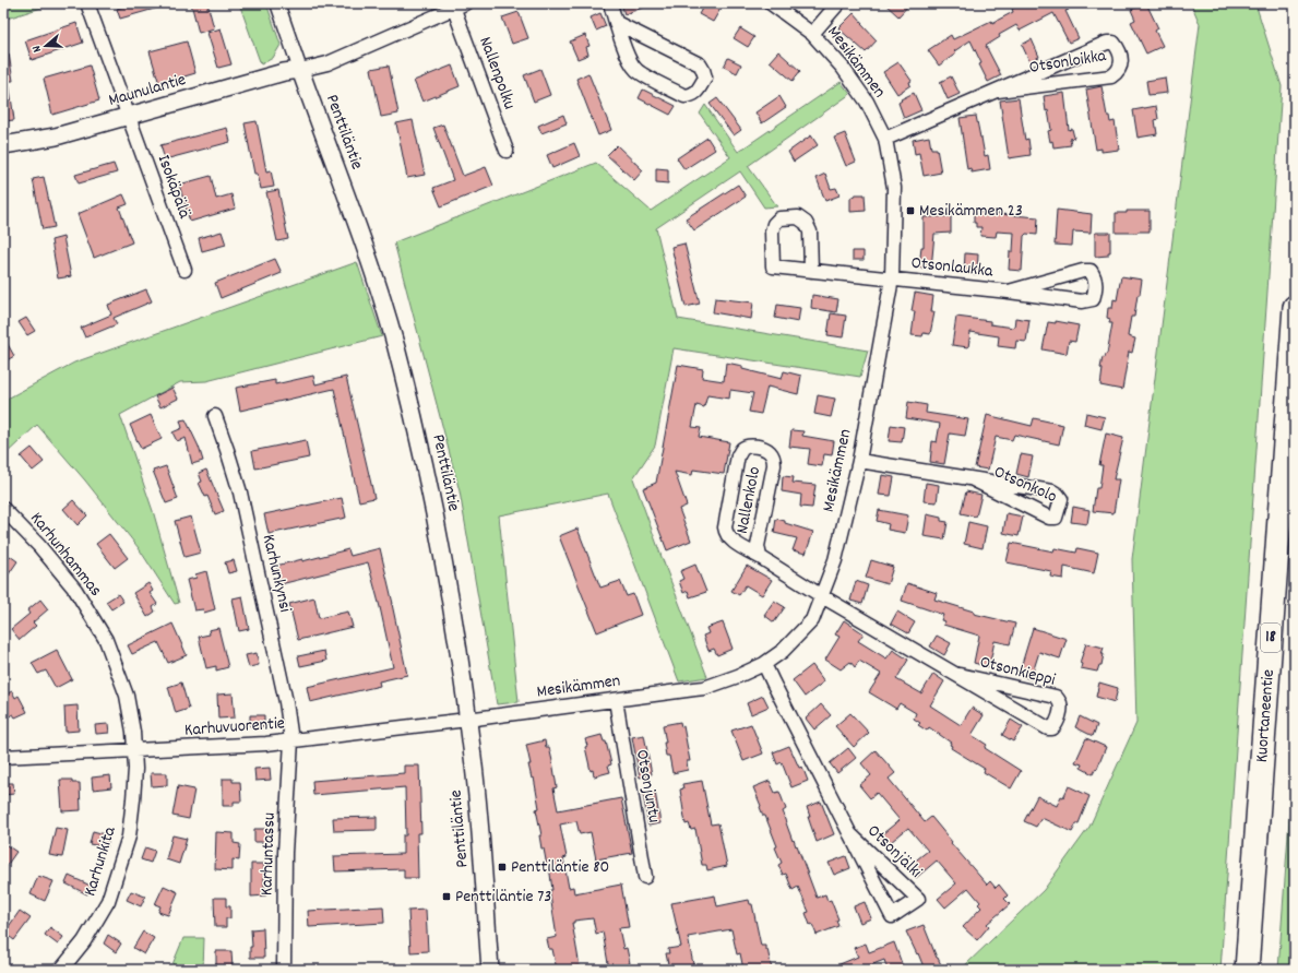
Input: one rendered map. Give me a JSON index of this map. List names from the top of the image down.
{
  "streets": {
    "highway": ["18", "Kuortaneentie"],
    "street": [
      "Mesikämmen",
      "Otsonloikka",
      "Nallenpolku",
      "Maunulantie",
      "Penttiläntie",
      "Isokäpälä",
      "Otsonlaukka",
      "Otsonkolo",
      "Nallenkolo",
      "Karhunhammas",
      "Karhunkynsi",
      "Otsonkieppi",
      "Karhuvuorentie",
      "Otsonjuntu",
      "Otsonjälki",
      "Karhuntassu",
      "Karhunkita"
    ]
  },
  "crossings": [
    ["Mesikämmen", "Otsonloikka"],
    ["Mesikämmen", "Penttiläntie"],
    ["Mesikämmen", "Otsonlaukka"],
    ["Mesikämmen", "Otsonkolo"],
    ["Mesikämmen", "Nallenkolo"],
    ["Mesikämmen", "Otsonkieppi"],
    ["Mesikämmen", "Karhuvuorentie"],
    ["Mesikämmen", "Otsonjuntu"],
    ["Mesikämmen", "Otsonjälki"],
    ["Maunulantie", "Penttiläntie"],
    ["Maunulantie", "Isokäpälä"],
    ["Penttiläntie", "Karhuvuorentie"],
    ["Nallenkolo", "Otsonkieppi"],
    ["Karhunhammas", "Karhuvuorentie"],
    ["Karhunhammas", "Karhunkita"],
    ["Karhunkynsi", "Karhuvuorentie"],
    ["Karhunkynsi", "Karhuntassu"],
    ["Karhuvuorentie", "Karhuntassu"],
    ["Karhuvuorentie", "Karhunkita"]
  ],
  "places": {
    "transit": ["Mesikämmen 23", "Penttiläntie 80", "Penttiläntie 73"]
  },
  "north": "left"
}
